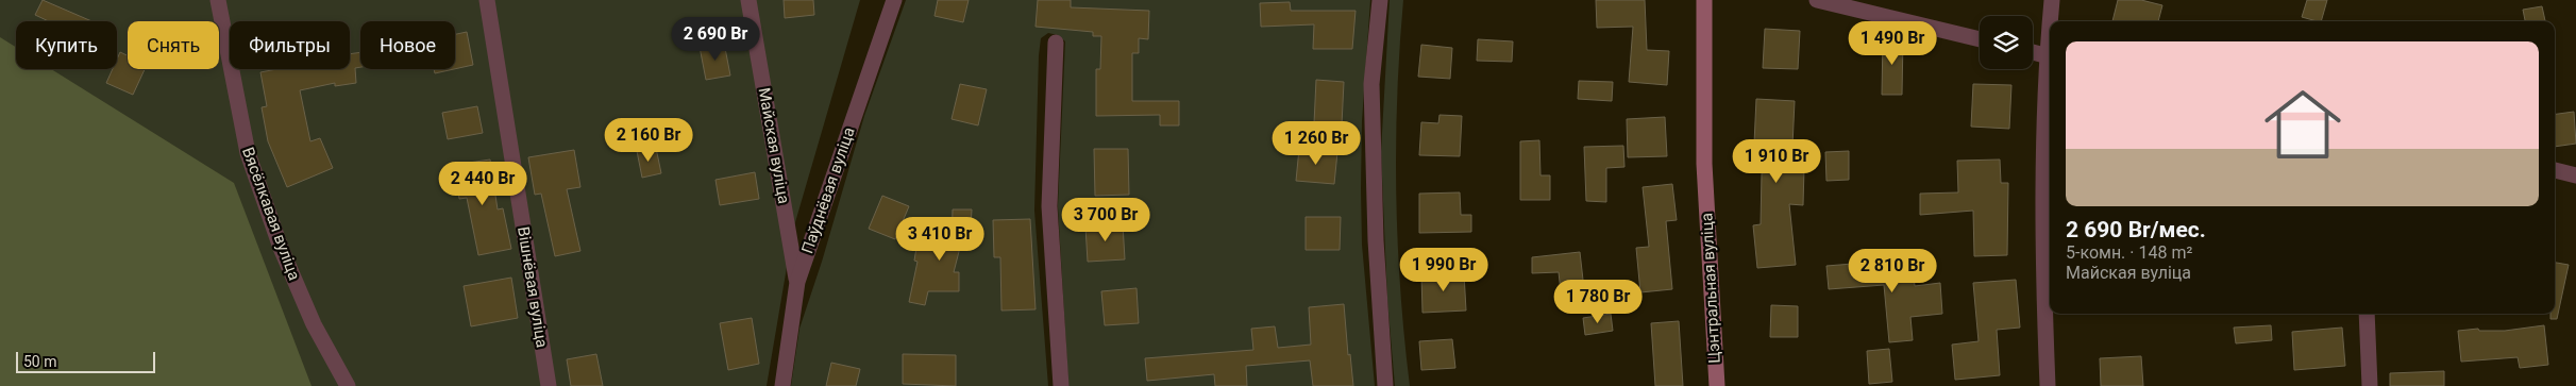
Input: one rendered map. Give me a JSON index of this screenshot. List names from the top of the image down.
{
  "streets": {
    "street": [
      "Майская вуліца",
      "Паўднёвая вуліца",
      "Вясёлкавая вуліца",
      "Вішнёвая вуліца",
      "Цэнтральная вуліца"
    ]
  },
  "crossings": [
    ["Майская вуліца", "Паўднёвая вуліца"]
  ],
  "scale_bar": "50 m",
  "page": {
    "price": [
      "2 690 Br",
      "1 490 Br",
      "2 160 Br",
      "1 260 Br",
      "1 910 Br",
      "2 440 Br",
      "3 700 Br",
      "3 410 Br",
      "1 990 Br",
      "2 810 Br",
      "1 780 Br"
    ],
    "chip": [
      "Купить",
      "Снять",
      "Фильтры",
      "Новое"
    ],
    "list": [
      {
        "name": "2 690 Br/мес.",
        "note": "5-комн. · 148 m² · Майская вуліца"
      }
    ],
    "scale": "50 m"
  }
}
